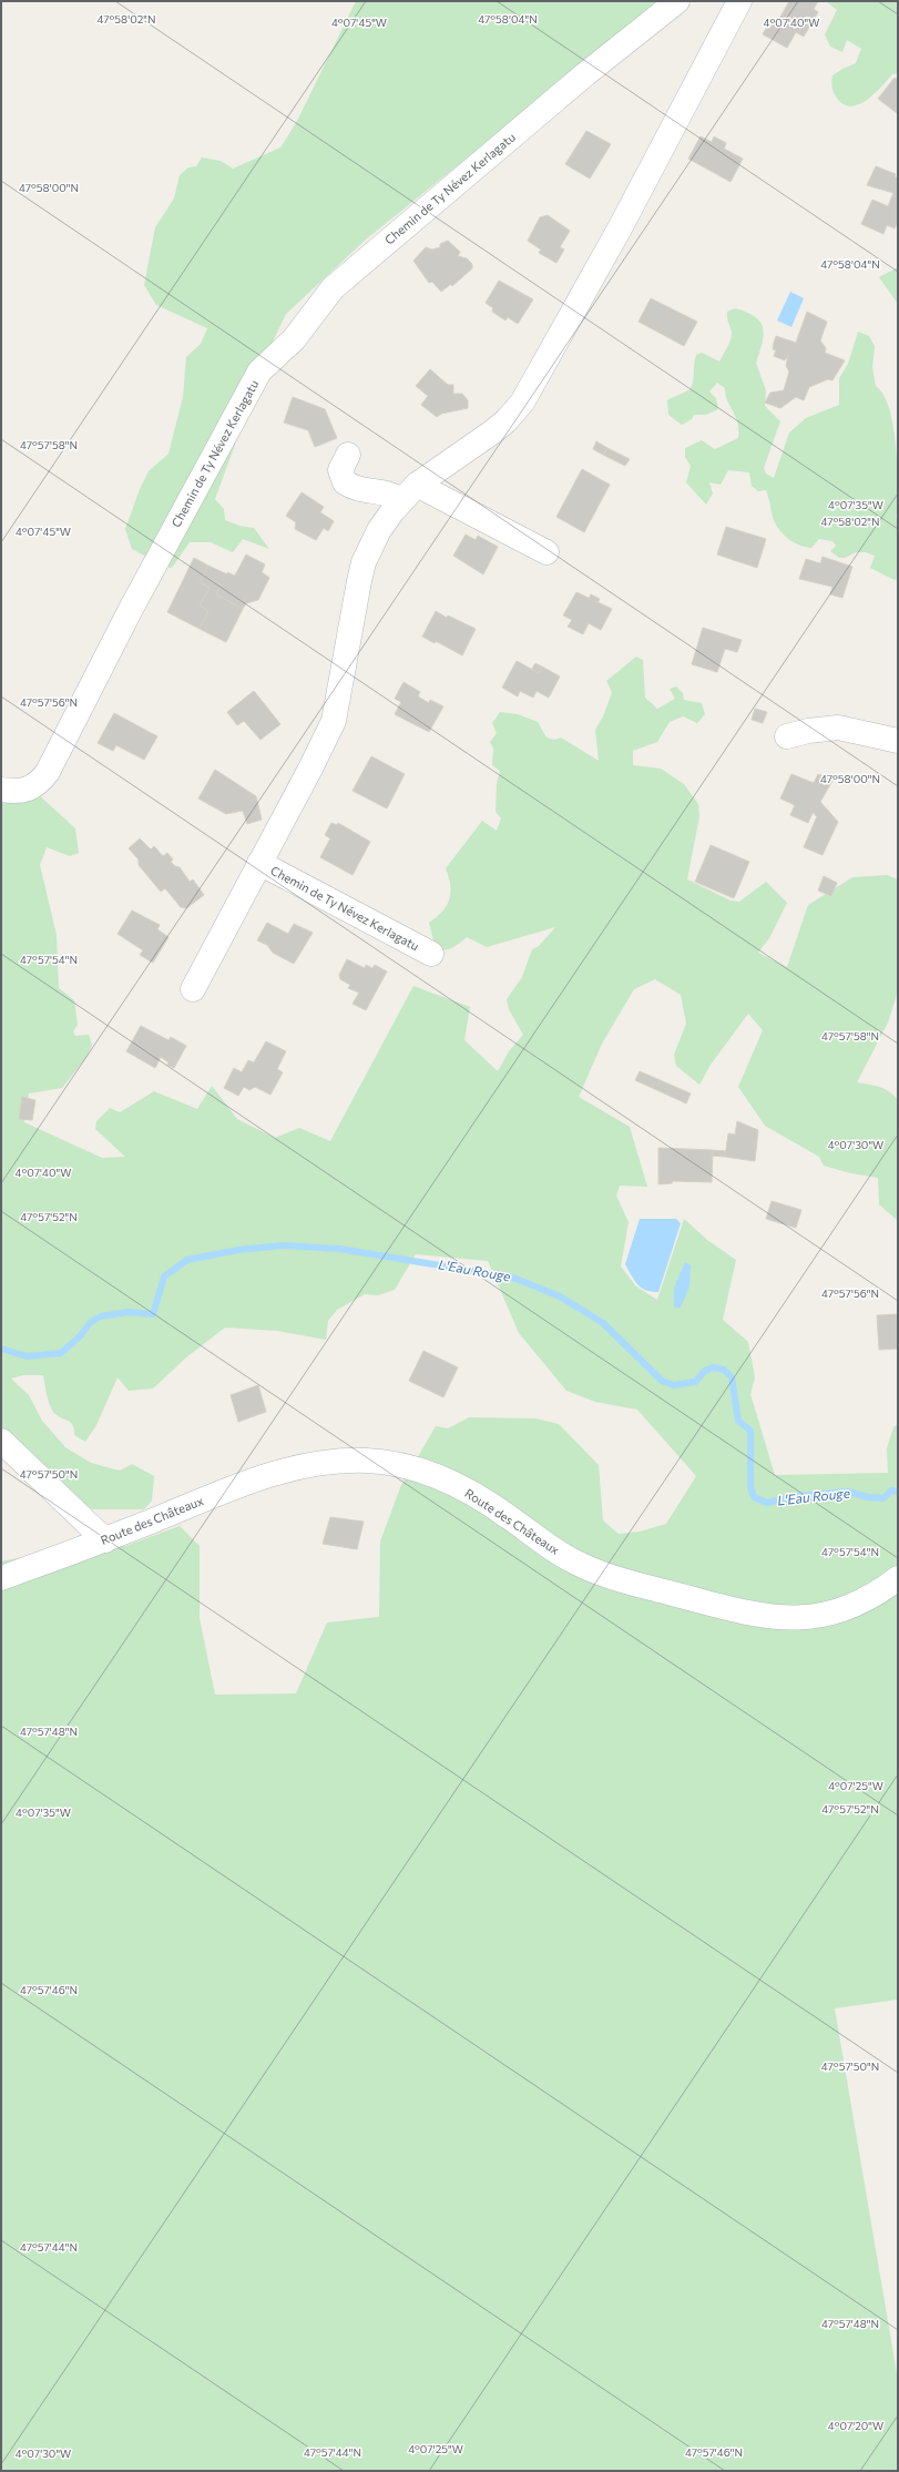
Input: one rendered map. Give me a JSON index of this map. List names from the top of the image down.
{
  "streets": {
    "street": ["Chemin de Ty Névez Kerlagatu", "Route des Châteaux"]
  },
  "water": ["L'Eau Rouge"],
  "coordinates": [
    "47°58'02\"N",
    "47°58'04\"N",
    "4°07'45\"W",
    "4°07'40\"W",
    "47°58'00\"N",
    "47°57'58\"N",
    "4°07'35\"W",
    "47°57'56\"N",
    "47°57'54\"N",
    "4°07'30\"W",
    "47°57'52\"N",
    "47°57'50\"N",
    "47°57'48\"N",
    "4°07'25\"W",
    "47°57'46\"N",
    "47°57'44\"N",
    "4°07'20\"W"
  ]
}
